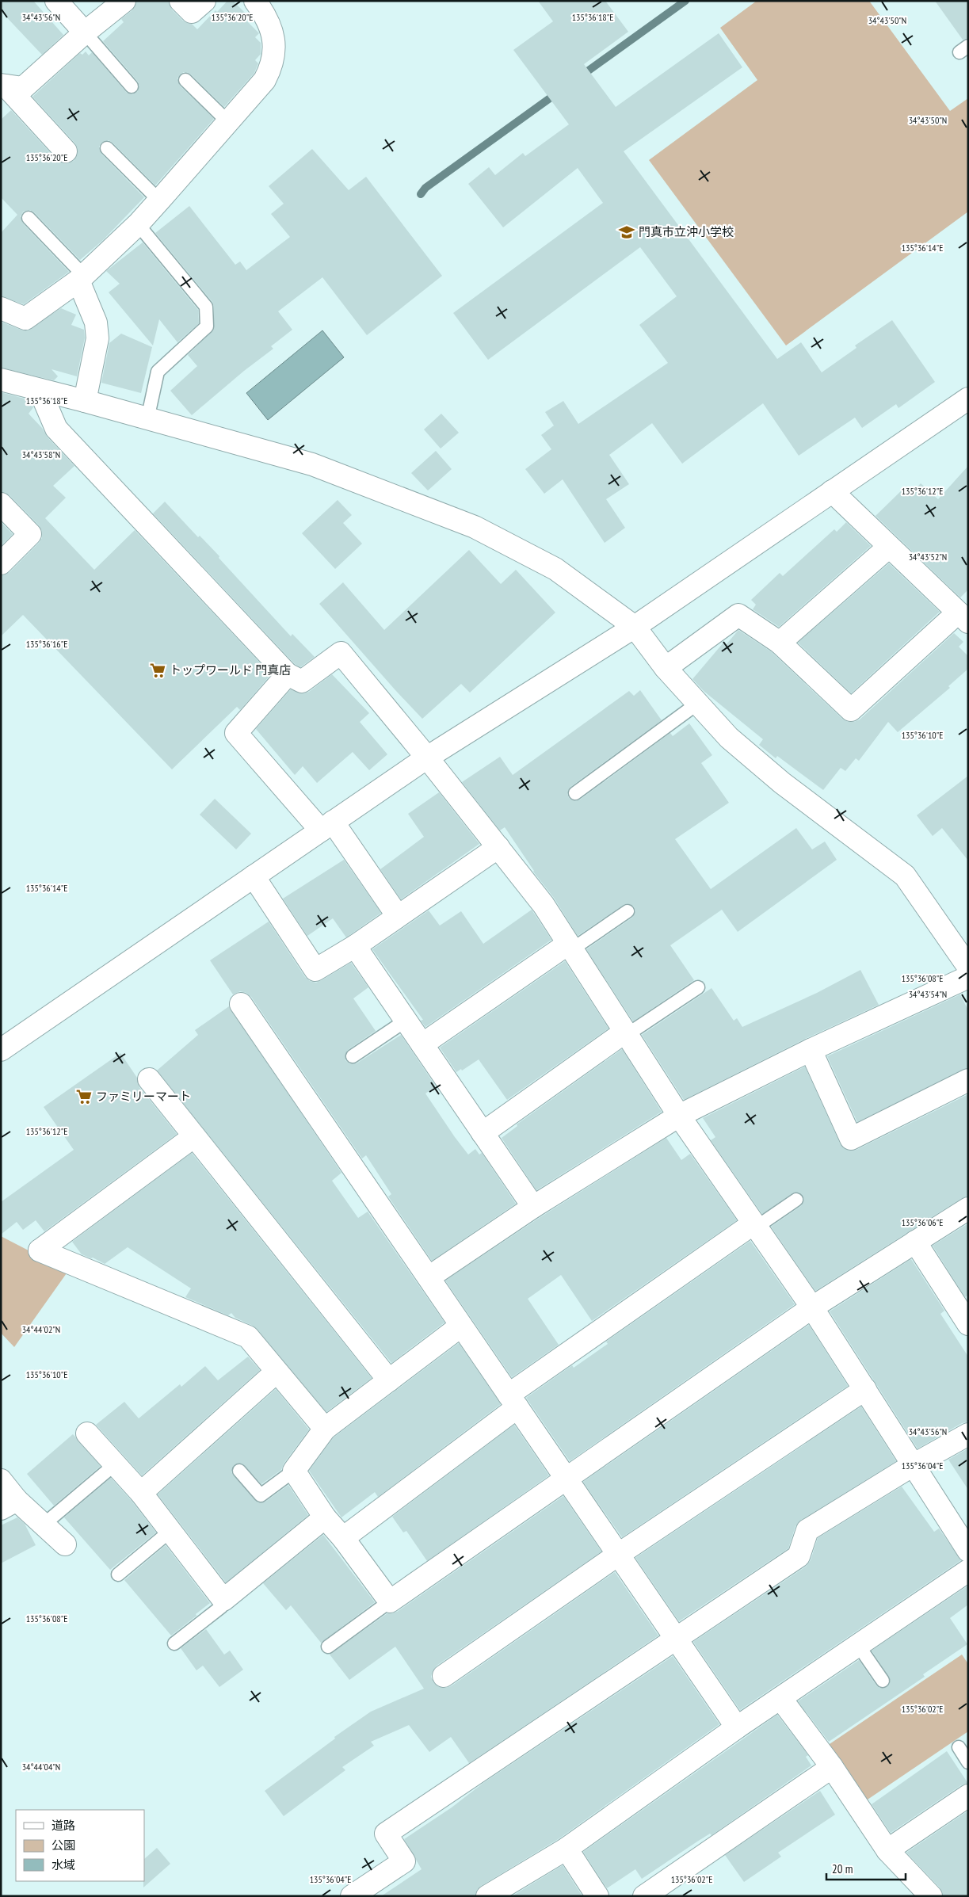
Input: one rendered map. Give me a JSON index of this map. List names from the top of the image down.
{
  "places": {
    "school or university": ["門真市立沖小学校"],
    "supermarket": ["トップワールド 門真店", "ファミリーマート"]
  },
  "legend": ["道路", "公園", "水域"],
  "scale_bar": "20 m",
  "coordinates": [
    "34°43'56\"N",
    "135°36'20\"E",
    "135°36'18\"E",
    "34°43'50\"N",
    "135°36'14\"E",
    "34°43'58\"N",
    "135°36'12\"E",
    "34°43'52\"N",
    "135°36'16\"E",
    "135°36'10\"E",
    "135°36'08\"E",
    "34°43'54\"N",
    "135°36'06\"E",
    "34°44'02\"N",
    "135°36'04\"E",
    "135°36'02\"E",
    "34°44'04\"N"
  ]
}
